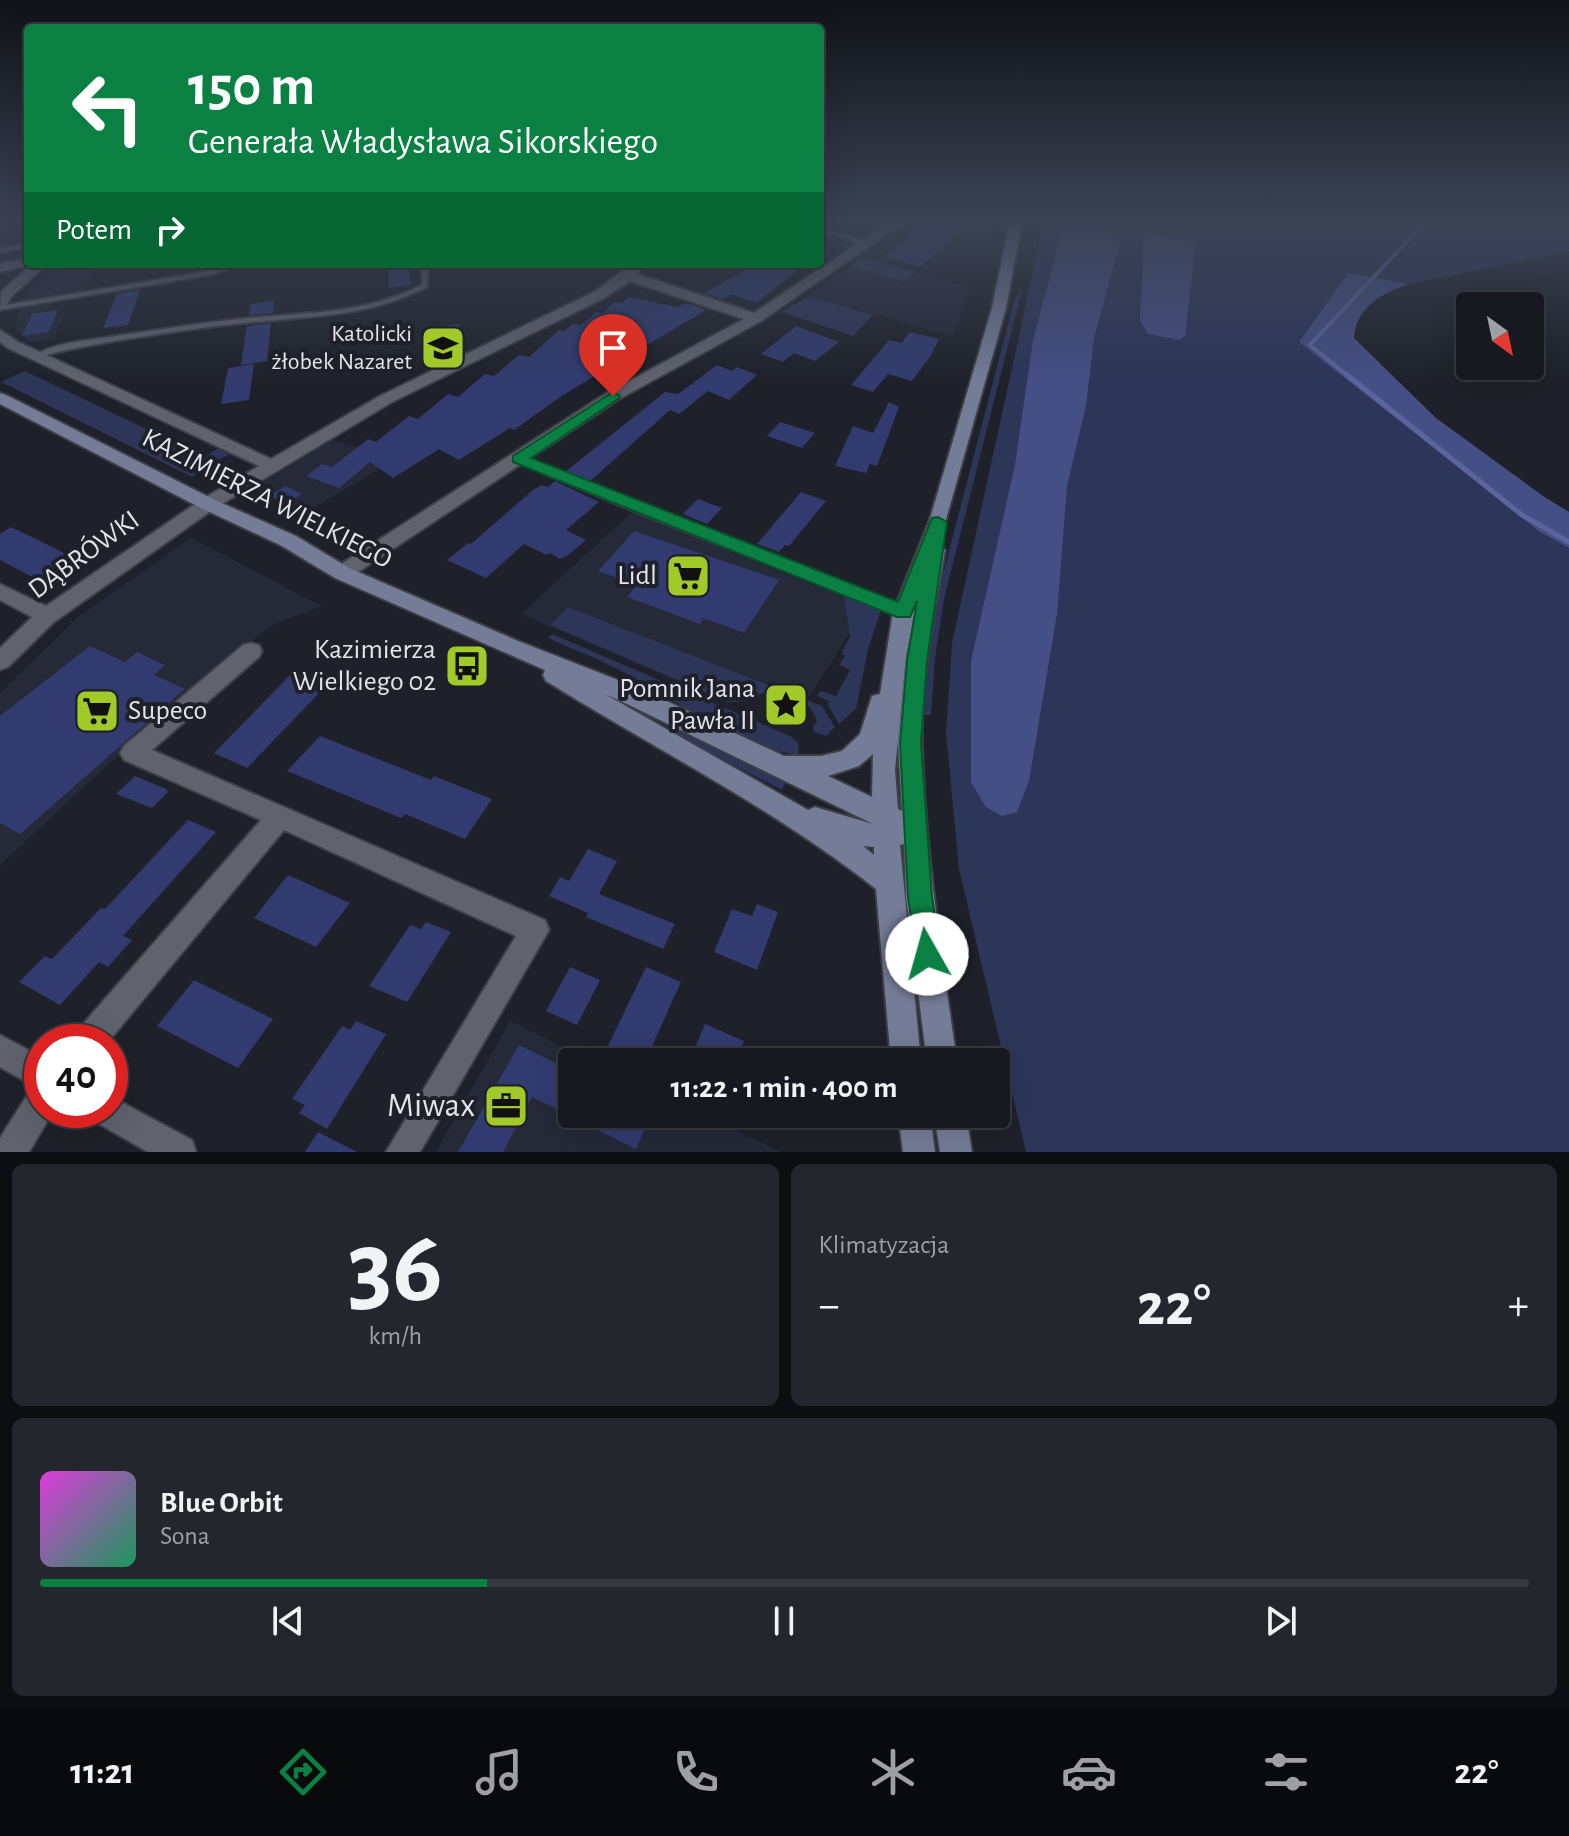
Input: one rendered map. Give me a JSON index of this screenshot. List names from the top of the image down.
{
  "streets": {
    "street": ["KAZIMIERZA WIELKIEGO", "DĄBRÓWKI"]
  },
  "crossings": [
    ["KAZIMIERZA WIELKIEGO", "DĄBRÓWKI"]
  ],
  "places": {
    "school or university": ["Katolicki żłobek Nazaret"],
    "supermarket": ["Lidl", "Supeco"],
    "bus stop": ["Kazimierza Wielkiego 02"],
    "place": ["Pomnik Jana Pawła II"],
    "office": ["Miwax"]
  },
  "north": "bottom right",
  "page": {
    "turn": ["150 m", "Generała Władysława Sikorskiego"],
    "then": "Potem",
    "limit": "40",
    "trip": "11:22 · 1 min · 400 m",
    "tile": [
      ["36", "km/h"],
      "Klimatyzacja"
    ],
    "heat": ["−", "22°", "+"],
    "song": ["Blue Orbit", "Sona"],
    "tabs": ["11:21", "22°"]
  }
}
